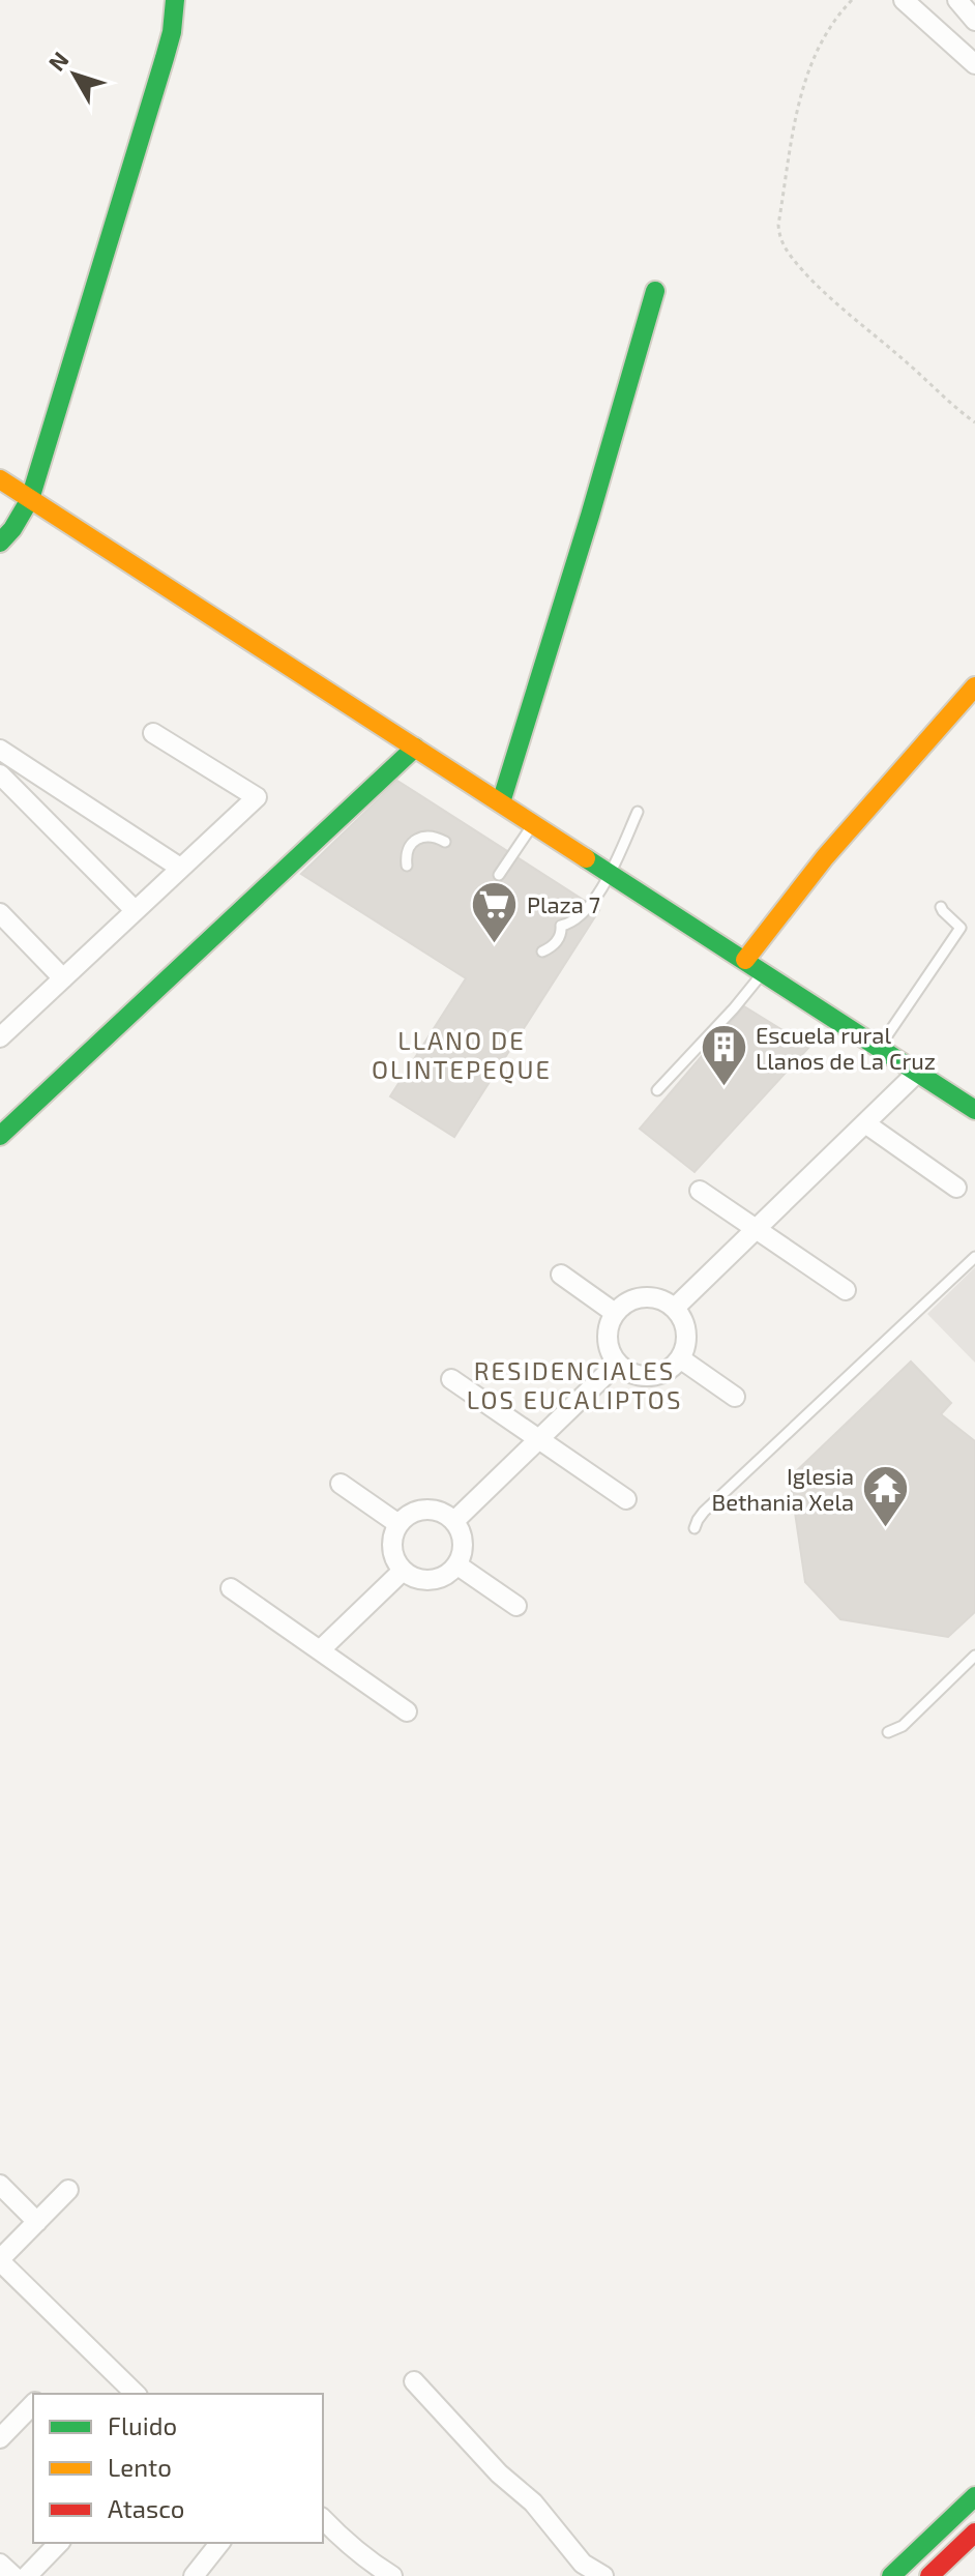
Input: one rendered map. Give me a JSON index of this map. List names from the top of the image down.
{
  "districts": ["LLANO DE OLINTEPEQUE", "RESIDENCIALES LOS EUCALIPTOS"],
  "places": {
    "supermarket": ["Plaza 7"],
    "building": ["Escuela rural Llanos de La Cruz"],
    "temple": ["Iglesia Bethania Xela"]
  },
  "legend": ["Fluido", "Lento", "Atasco"],
  "north": "top left"
}
